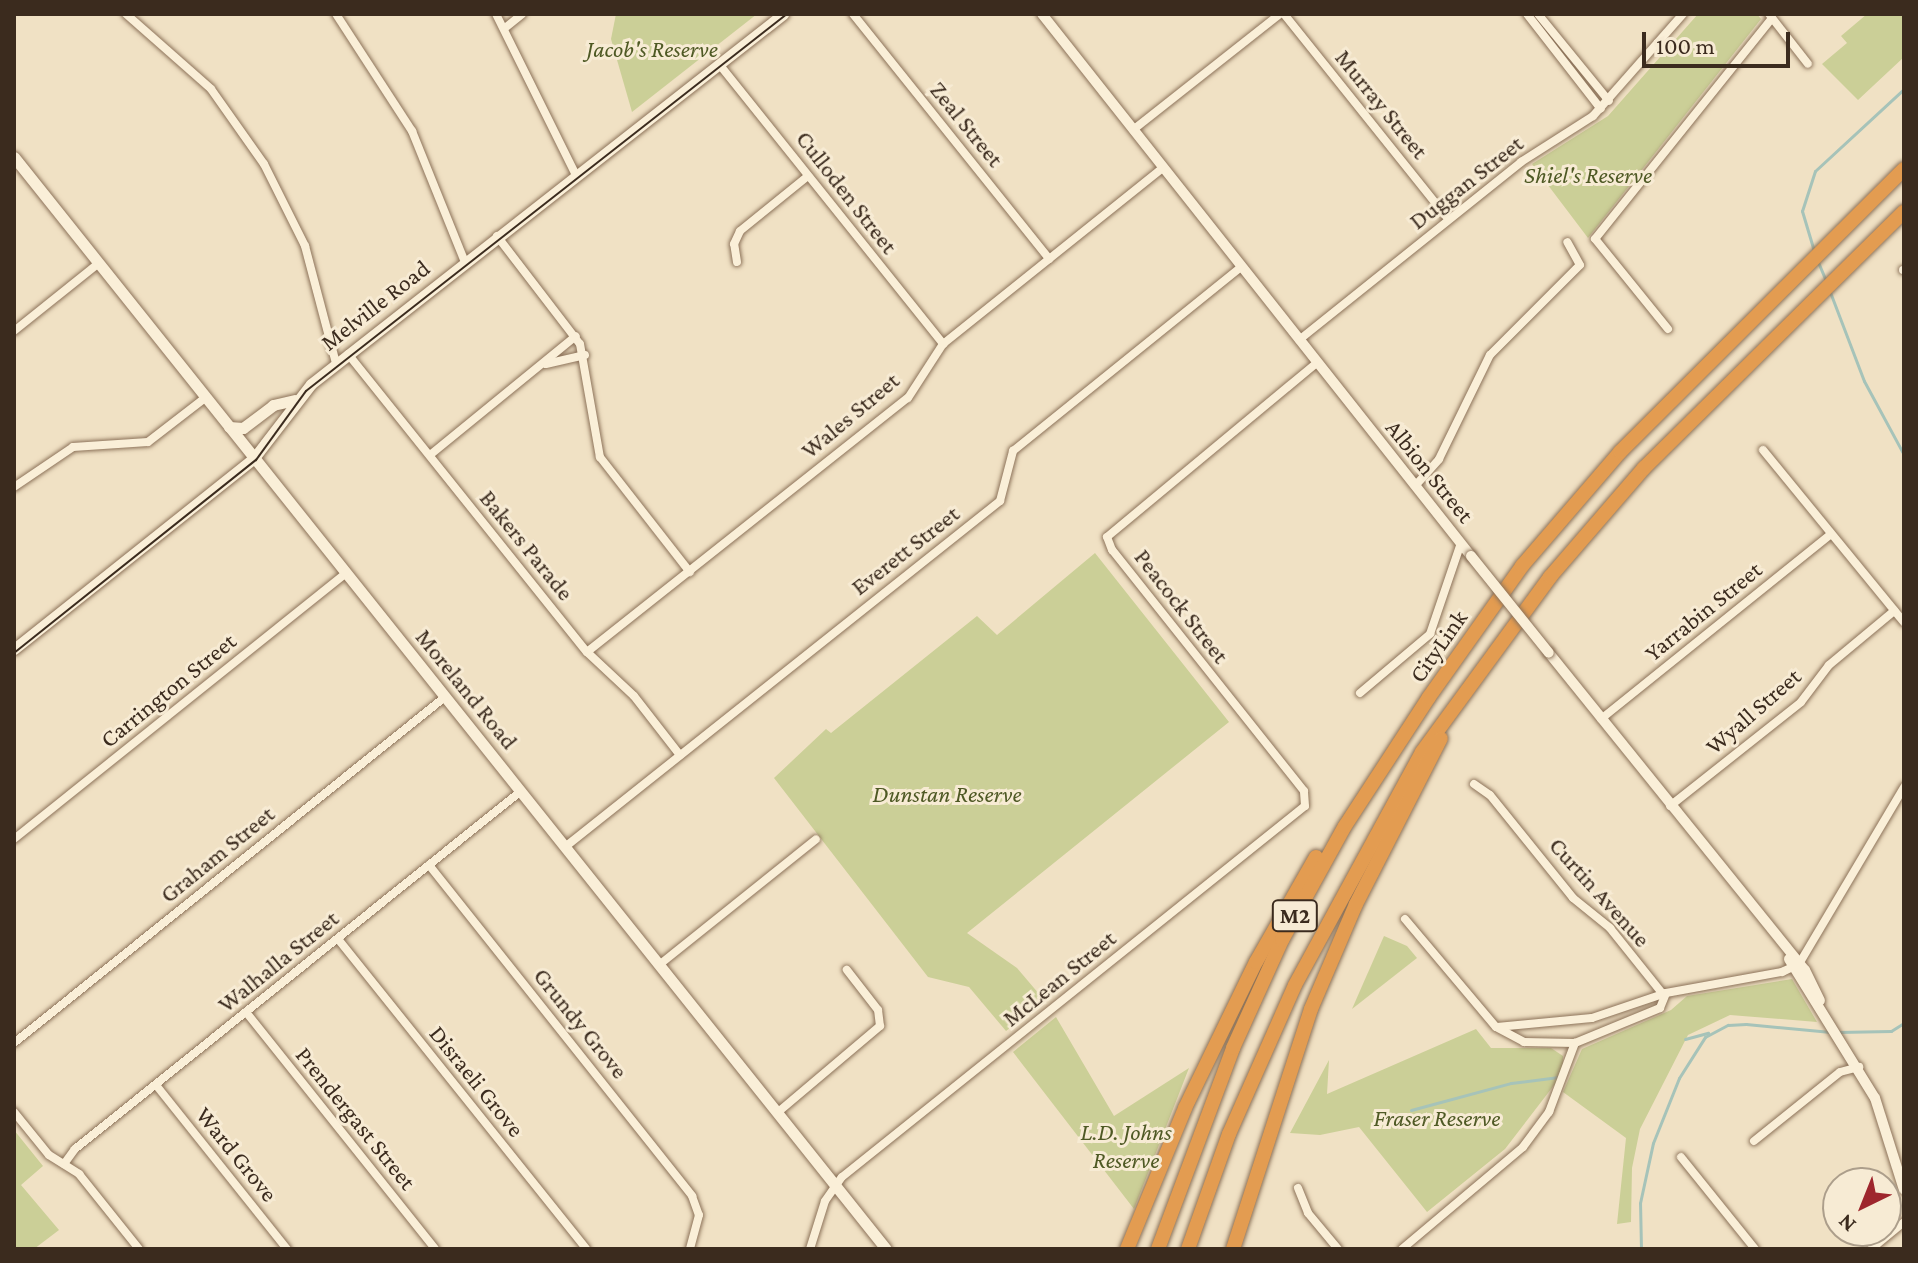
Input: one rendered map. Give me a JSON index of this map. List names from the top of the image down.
{
  "streets": {
    "highway": ["CityLink", "M2"],
    "main road": ["Melville Road", "Moreland Road"],
    "street": [
      "Murray Street",
      "Zeal Street",
      "Duggan Street",
      "Culloden Street",
      "Wales Street",
      "Albion Street",
      "Bakers Parade",
      "Everett Street",
      "Peacock Street",
      "Yarrabin Street",
      "Carrington Street",
      "Wyall Street",
      "Graham Street",
      "Curtin Avenue",
      "Walhalla Street",
      "McLean Street",
      "Grundy Grove",
      "Disraeli Grove",
      "Prendergast Street",
      "Ward Grove"
    ]
  },
  "crossings": [
    ["Murray Street", "Duggan Street"],
    ["Zeal Street", "Wales Street"],
    ["Duggan Street", "Albion Street"],
    ["Culloden Street", "Melville Road"],
    ["Culloden Street", "Wales Street"],
    ["Melville Road", "Bakers Parade"],
    ["Melville Road", "Moreland Road"],
    ["Wales Street", "Albion Street"],
    ["Wales Street", "Bakers Parade"],
    ["Albion Street", "Everett Street"],
    ["Albion Street", "Peacock Street"],
    ["Albion Street", "Yarrabin Street"],
    ["Albion Street", "Wyall Street"],
    ["Bakers Parade", "Everett Street"],
    ["Everett Street", "Moreland Road"],
    ["Peacock Street", "McLean Street"],
    ["Moreland Road", "Carrington Street"],
    ["Moreland Road", "Graham Street"],
    ["Moreland Road", "Walhalla Street"],
    ["Moreland Road", "McLean Street"],
    ["Walhalla Street", "Grundy Grove"],
    ["Walhalla Street", "Disraeli Grove"],
    ["Walhalla Street", "Prendergast Street"],
    ["Walhalla Street", "Ward Grove"]
  ],
  "parks": [
    "Jacob's Reserve",
    "Shiel's Reserve",
    "Dunstan Reserve",
    "Fraser Reserve",
    "L.D. Johns Reserve"
  ],
  "scale_bar": "100 m",
  "north": "bottom left"
}
